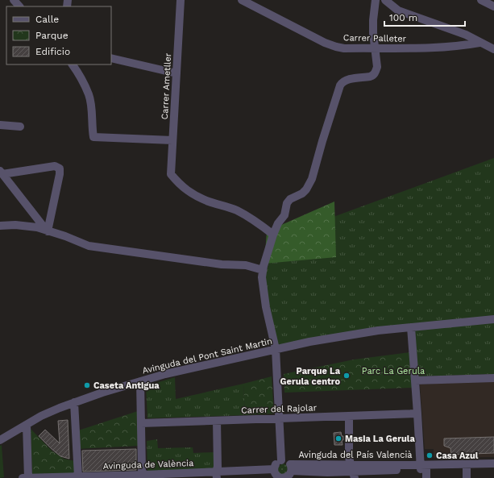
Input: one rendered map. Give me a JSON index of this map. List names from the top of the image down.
{
  "streets": {
    "street": [
      "Carrer Palleter",
      "Carrer Ametller",
      "Avinguda del Pont Saint Martin",
      "Carrer del Rajolar",
      "Avinguda del País Valencià",
      "Avinguda de València"
    ]
  },
  "crossings": [
    ["Avinguda del País Valencià", "Avinguda de València"]
  ],
  "parks": ["Parc La Gerula"],
  "places": [
    "Parque La Gerula centro",
    "Caseta Antigua",
    "Masia La Gerula",
    "Casa Azul"
  ],
  "legend": ["Calle", "Parque", "Edificio"],
  "scale_bar": "100 m"
}
